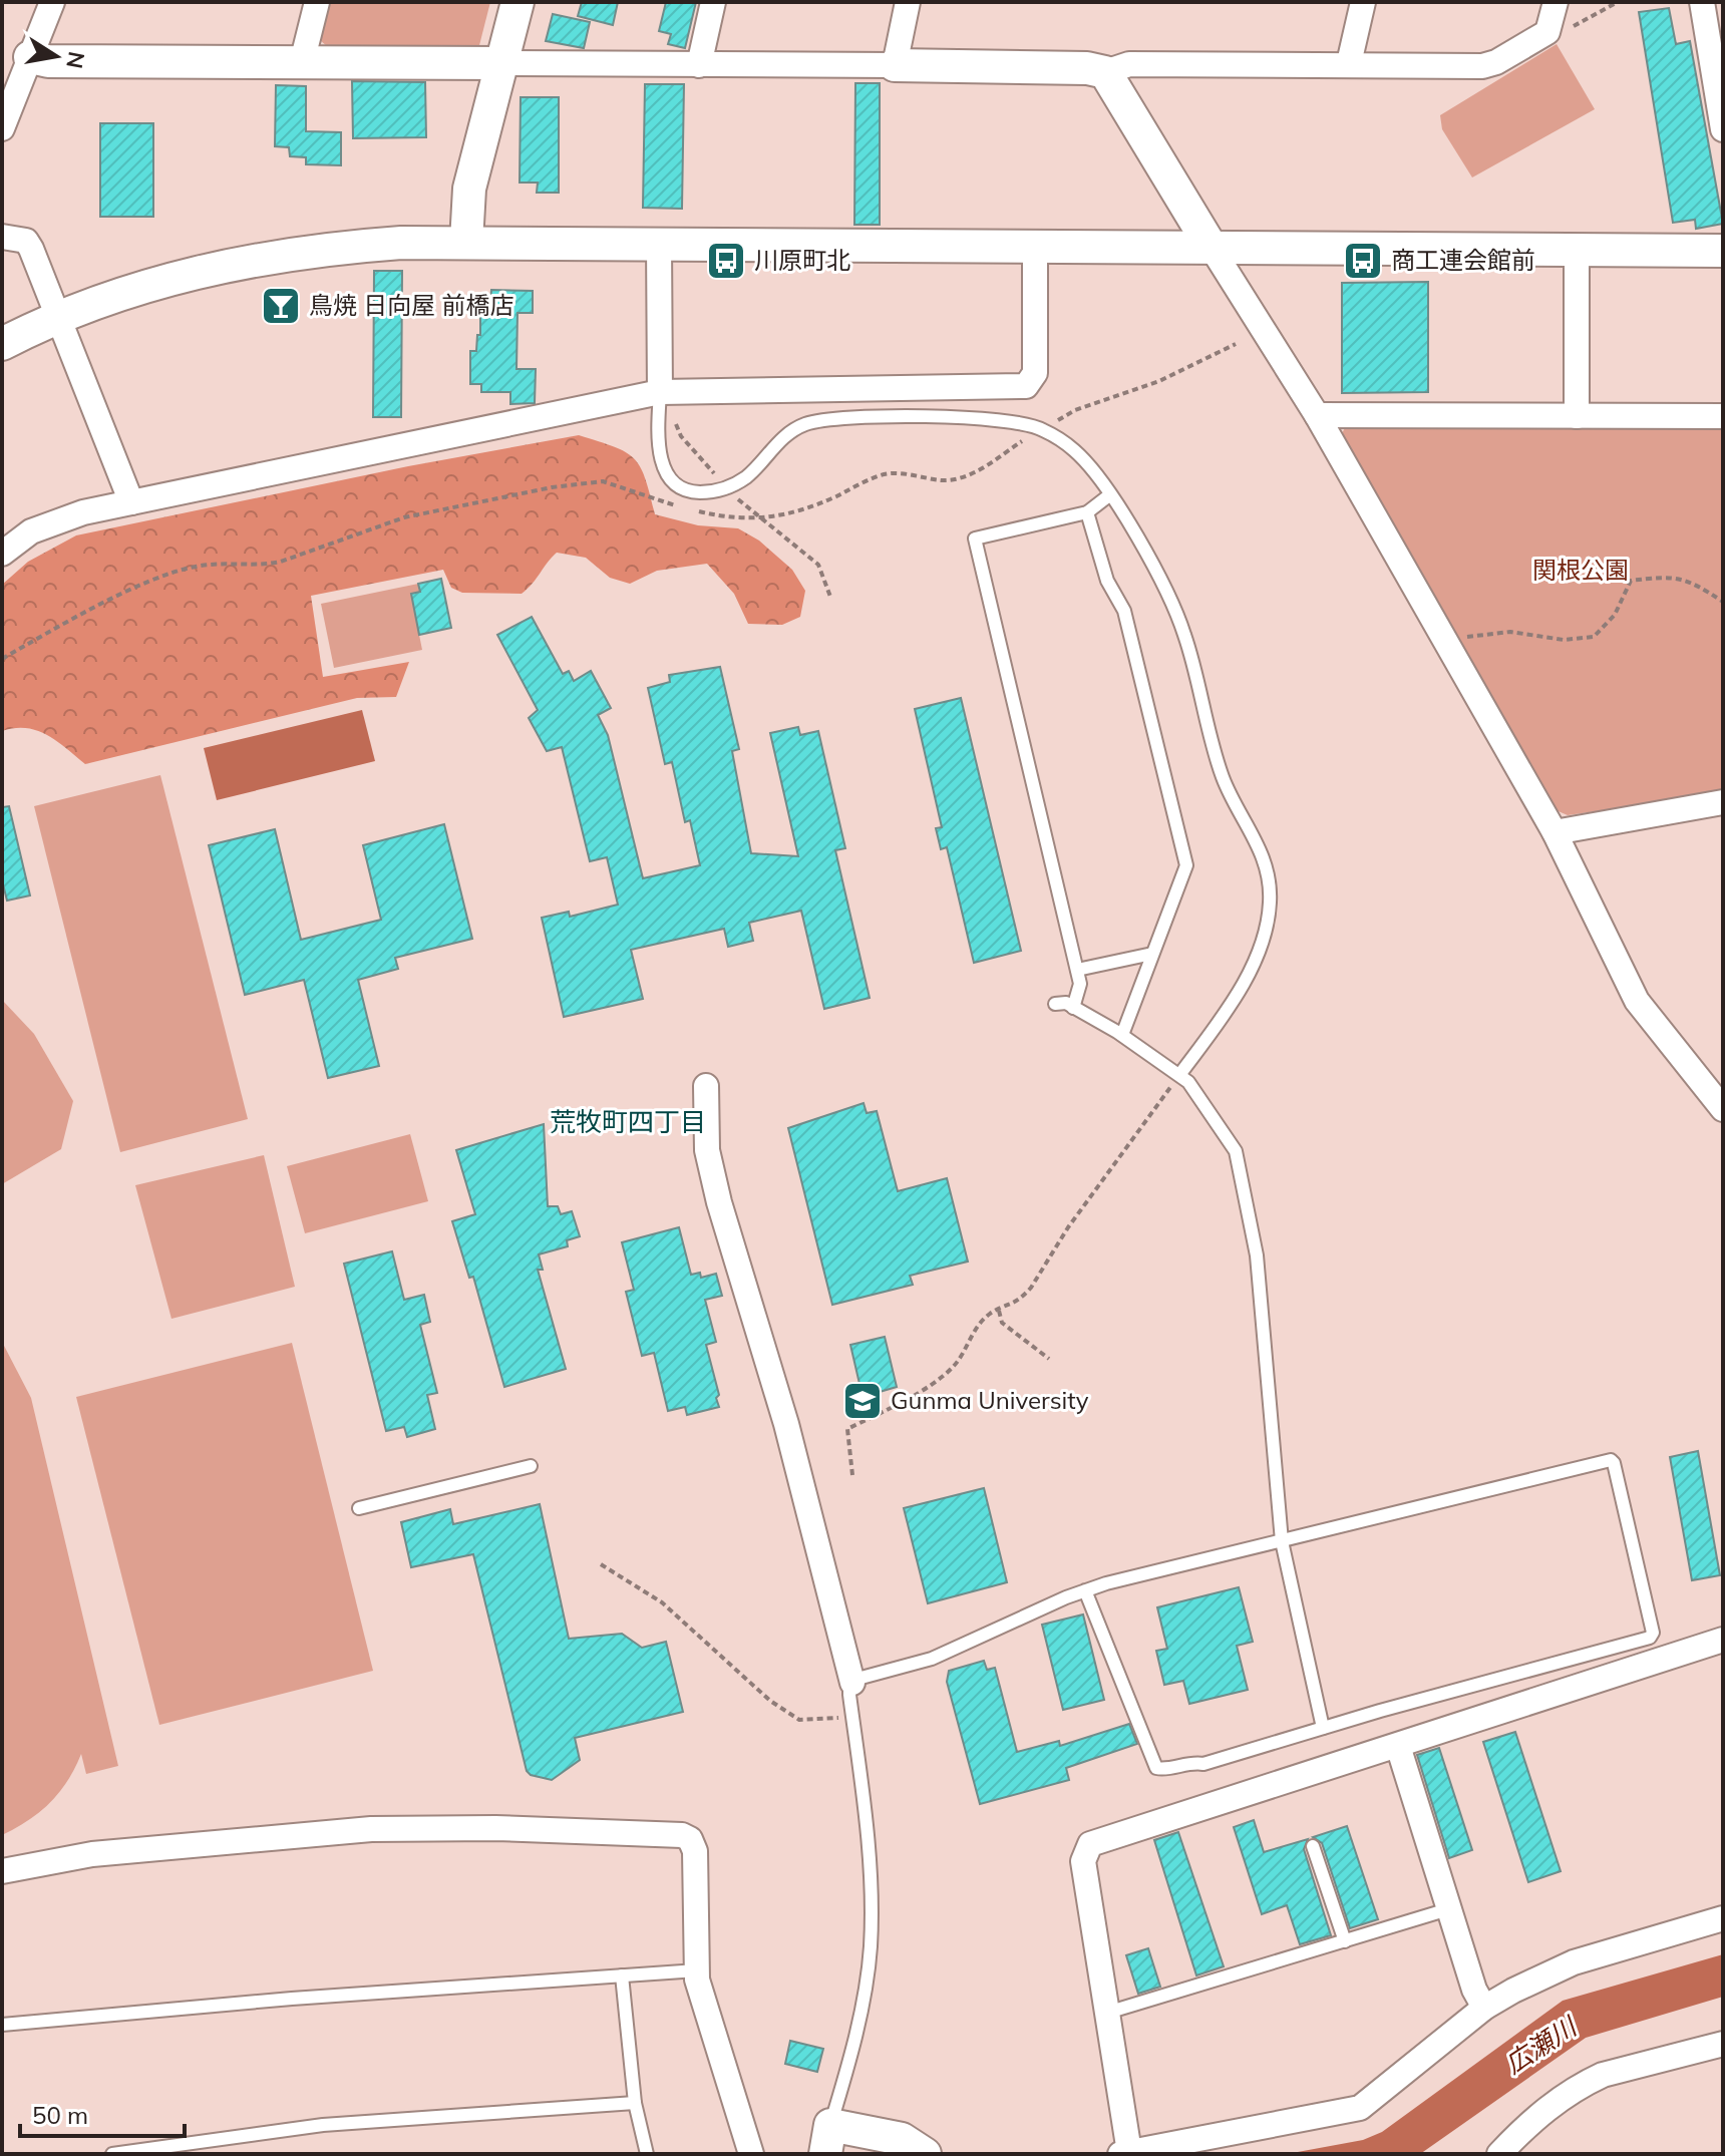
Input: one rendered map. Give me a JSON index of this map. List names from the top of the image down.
{
  "districts": ["荒牧町四丁目"],
  "water": ["広瀬川"],
  "parks": ["関根公園"],
  "places": {
    "bus stop": ["川原町北", "商工連会館前"],
    "bar": ["鳥焼 日向屋 前橋店"],
    "school or university": ["Gunma University"]
  },
  "scale_bar": "50 m",
  "north": "right"
}
